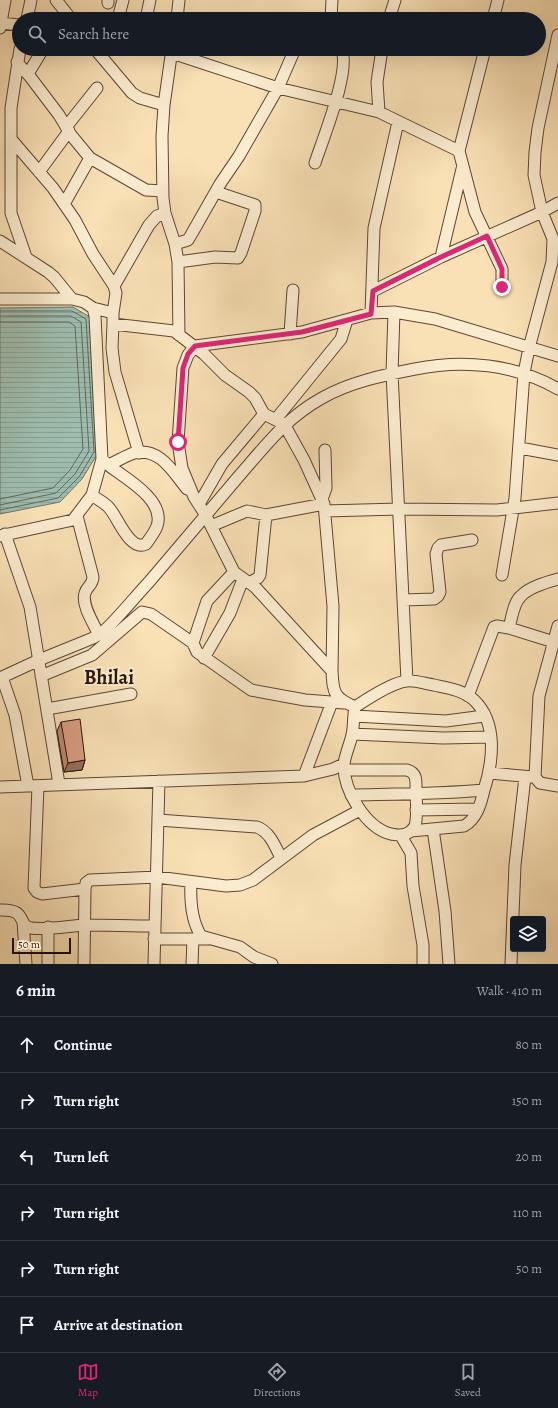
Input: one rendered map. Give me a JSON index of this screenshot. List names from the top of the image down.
{
  "districts": ["Bhilai"],
  "scale_bar": "50 m",
  "page": {
    "search": "Search here",
    "scale": "50 m",
    "heading": ["6 min", "Walk · 410 m"],
    "list": [
      ["Continue", "80 m"],
      ["Turn right", "150 m"],
      ["Turn left", "20 m"],
      ["Turn right", "110 m"],
      ["Turn right", "50 m"],
      "Arrive at destination"
    ],
    "nav": ["Map", "Directions", "Saved"]
  }
}
